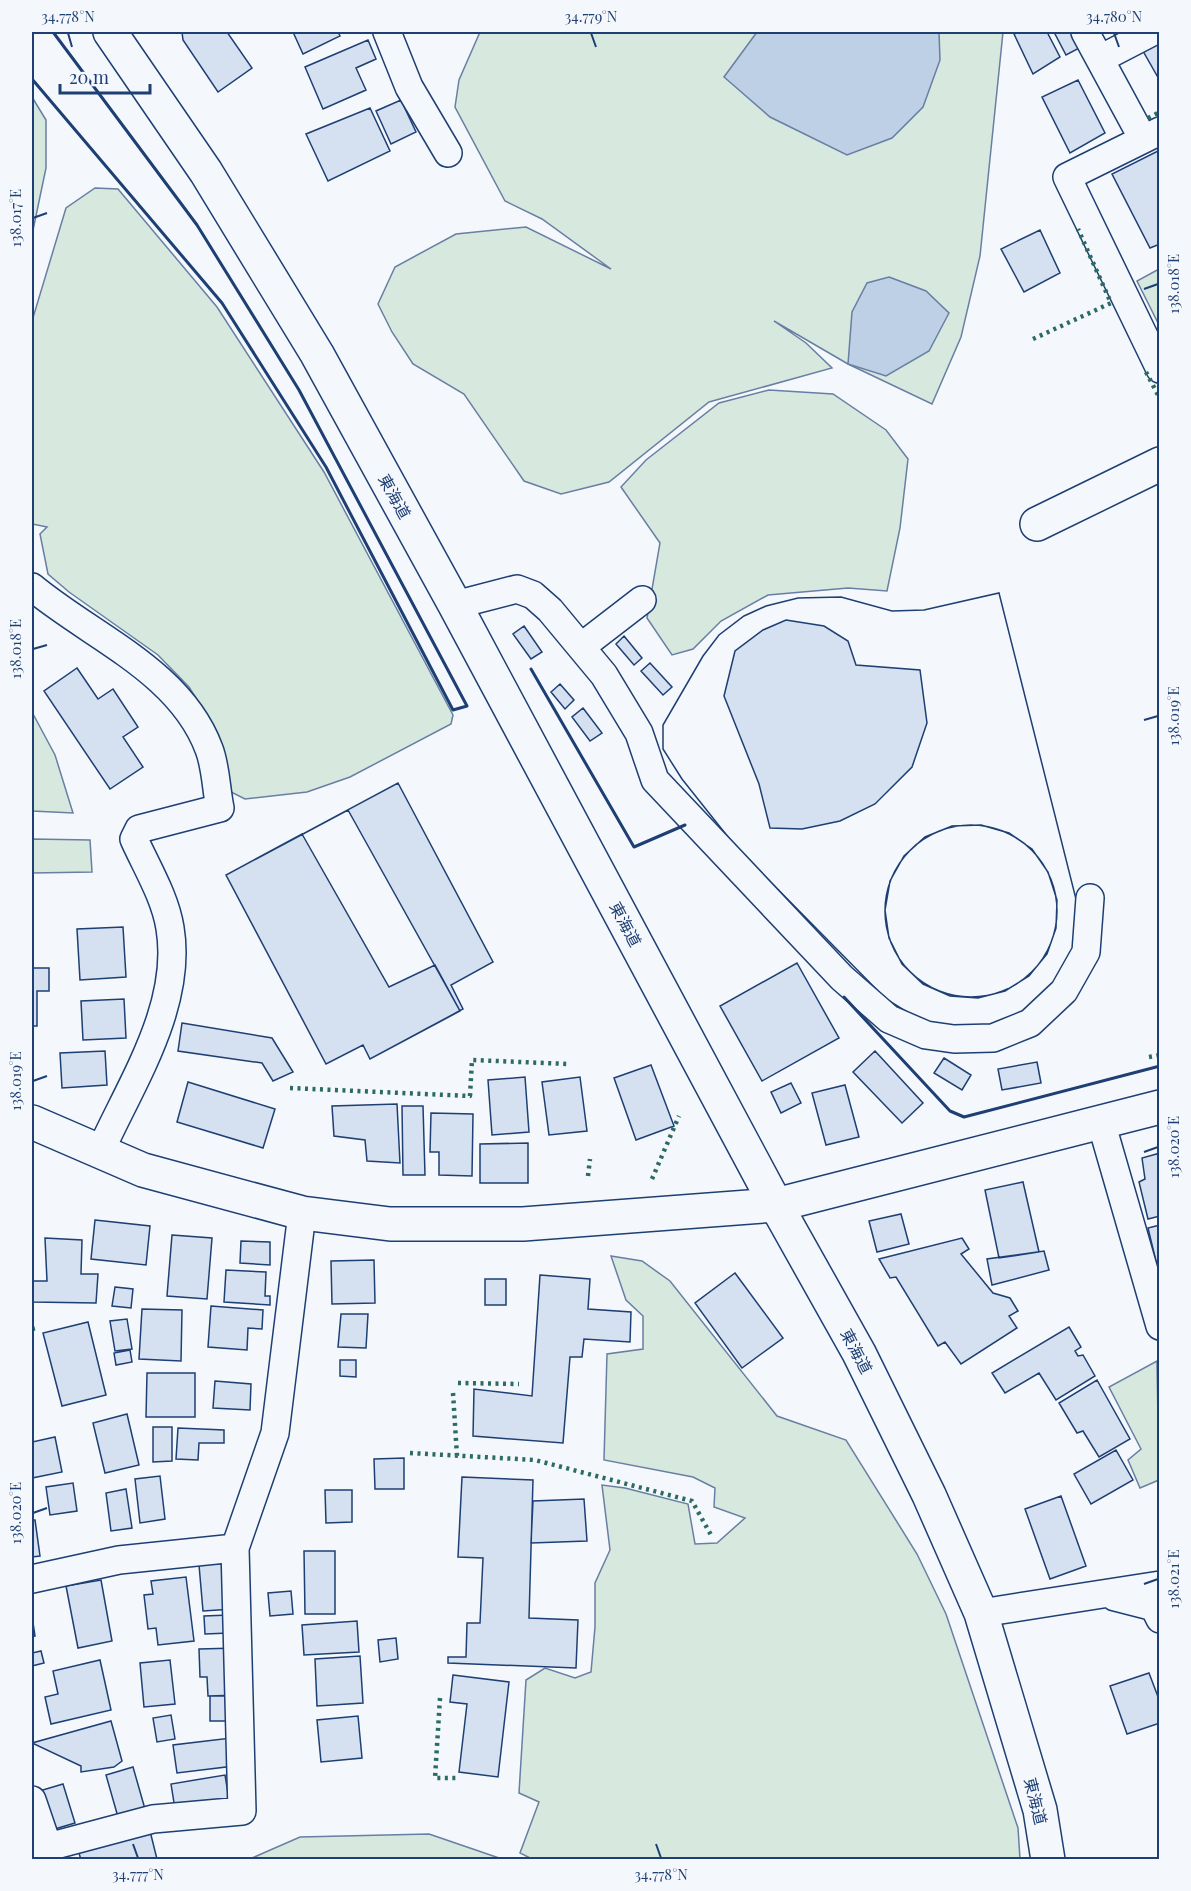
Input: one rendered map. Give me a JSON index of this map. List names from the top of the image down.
{
  "streets": {
    "main road": ["東海道"]
  },
  "scale_bar": "20 m",
  "coordinates": [
    "34.778°N",
    "34.779°N",
    "34.780°N",
    "138.017°E",
    "138.018°E",
    "138.019°E",
    "138.020°E",
    "138.021°E",
    "34.777°N"
  ]
}
